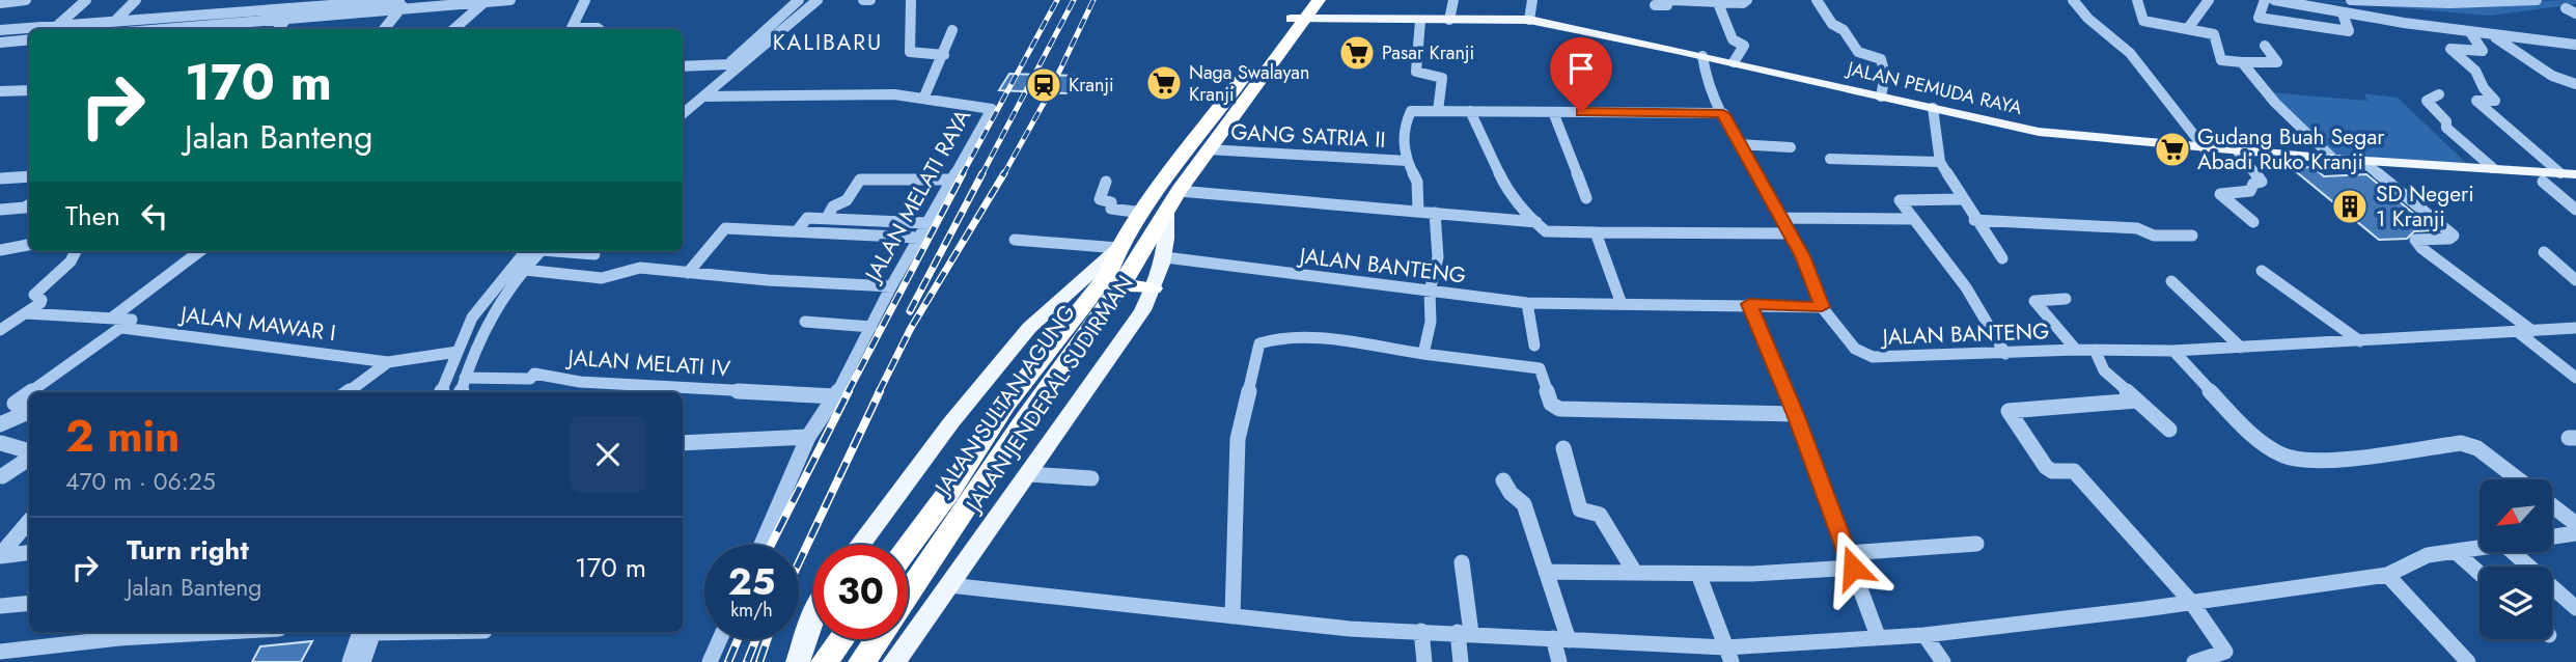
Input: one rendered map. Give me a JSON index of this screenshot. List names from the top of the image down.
{
  "streets": {
    "highway": ["JALAN JENDERAL SUDIRMAN", "JALAN SULTAN AGUNG"],
    "main road": ["JALAN PEMUDA RAYA"],
    "street": [
      "GANG SATRIA II",
      "JALAN MELATI RAYA",
      "JALAN BANTENG",
      "JALAN MAWAR I",
      "JALAN MELATI IV"
    ]
  },
  "crossings": [
    ["JALAN PEMUDA RAYA", "JALAN JENDERAL SUDIRMAN"],
    ["GANG SATRIA II", "JALAN JENDERAL SUDIRMAN"],
    ["JALAN MELATI RAYA", "JALAN MELATI IV"],
    ["JALAN BANTENG", "JALAN JENDERAL SUDIRMAN"],
    ["JALAN JENDERAL SUDIRMAN", "JALAN SULTAN AGUNG"]
  ],
  "districts": ["KALIBARU"],
  "places": {
    "supermarket": ["Pasar Kranji", "Naga Swalayan Kranji", "Gudang Buah Segar Abadi Ruko Kranji"],
    "station": ["Kranji"],
    "building": ["SD Negeri 1 Kranji"]
  },
  "north": "bottom left",
  "page": {
    "turn": ["170 m", "Jalan Banteng"],
    "then": "Then",
    "heading": ["2 min", "470 m · 06:25"],
    "list": [
      {
        "name": "Turn right",
        "note": "Jalan Banteng",
        "value": "170 m"
      }
    ],
    "speed": "25 km/h",
    "limit": "30"
  }
}
